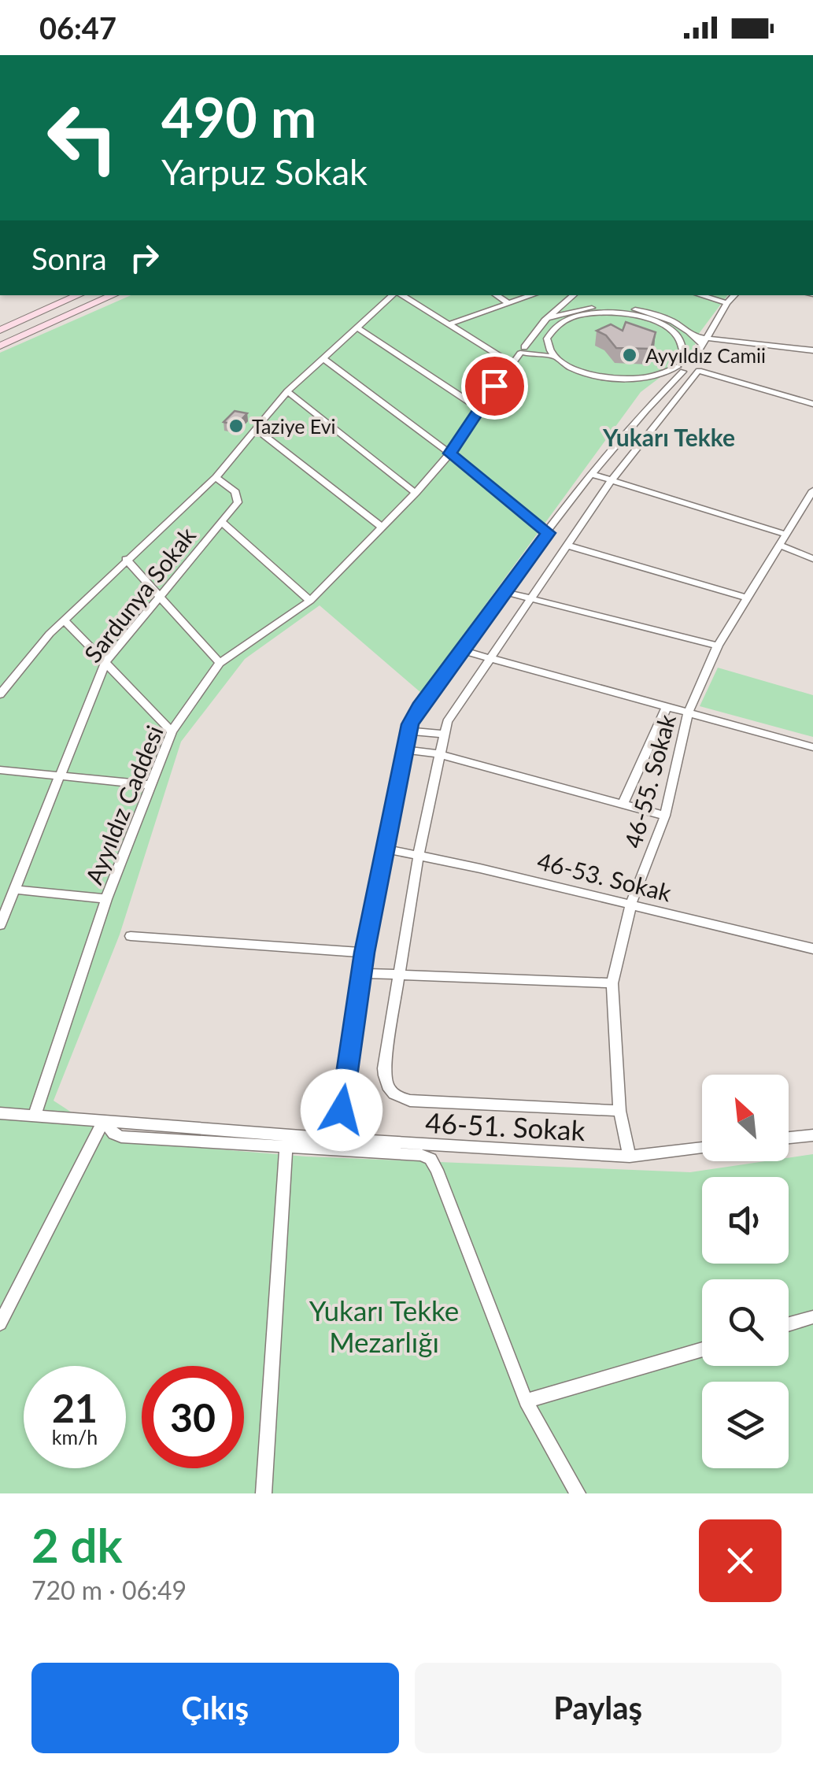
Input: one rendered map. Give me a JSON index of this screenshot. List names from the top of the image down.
{
  "streets": {
    "street": [
      "Sardunya Sokak",
      "46-55. Sokak",
      "Ayyıldız Caddesi",
      "46-53. Sokak",
      "46-51. Sokak"
    ]
  },
  "crossings": [
    ["46-55. Sokak", "46-53. Sokak"],
    ["46-55. Sokak", "46-51. Sokak"],
    ["Ayyıldız Caddesi", "46-51. Sokak"]
  ],
  "districts": ["Yukarı Tekke"],
  "parks": ["Yukarı Tekke Mezarlığı"],
  "places": ["Ayyıldız Camii", "Taziye Evi"],
  "north": "top left",
  "page": {
    "status": "06:47",
    "turn": ["490 m", "Yarpuz Sokak"],
    "then": "Sonra",
    "speed": "21 km/h",
    "limit": "30",
    "heading": ["2 dk", "720 m · 06:49"],
    "buttons": ["Çıkış", "Paylaş"]
  }
}
